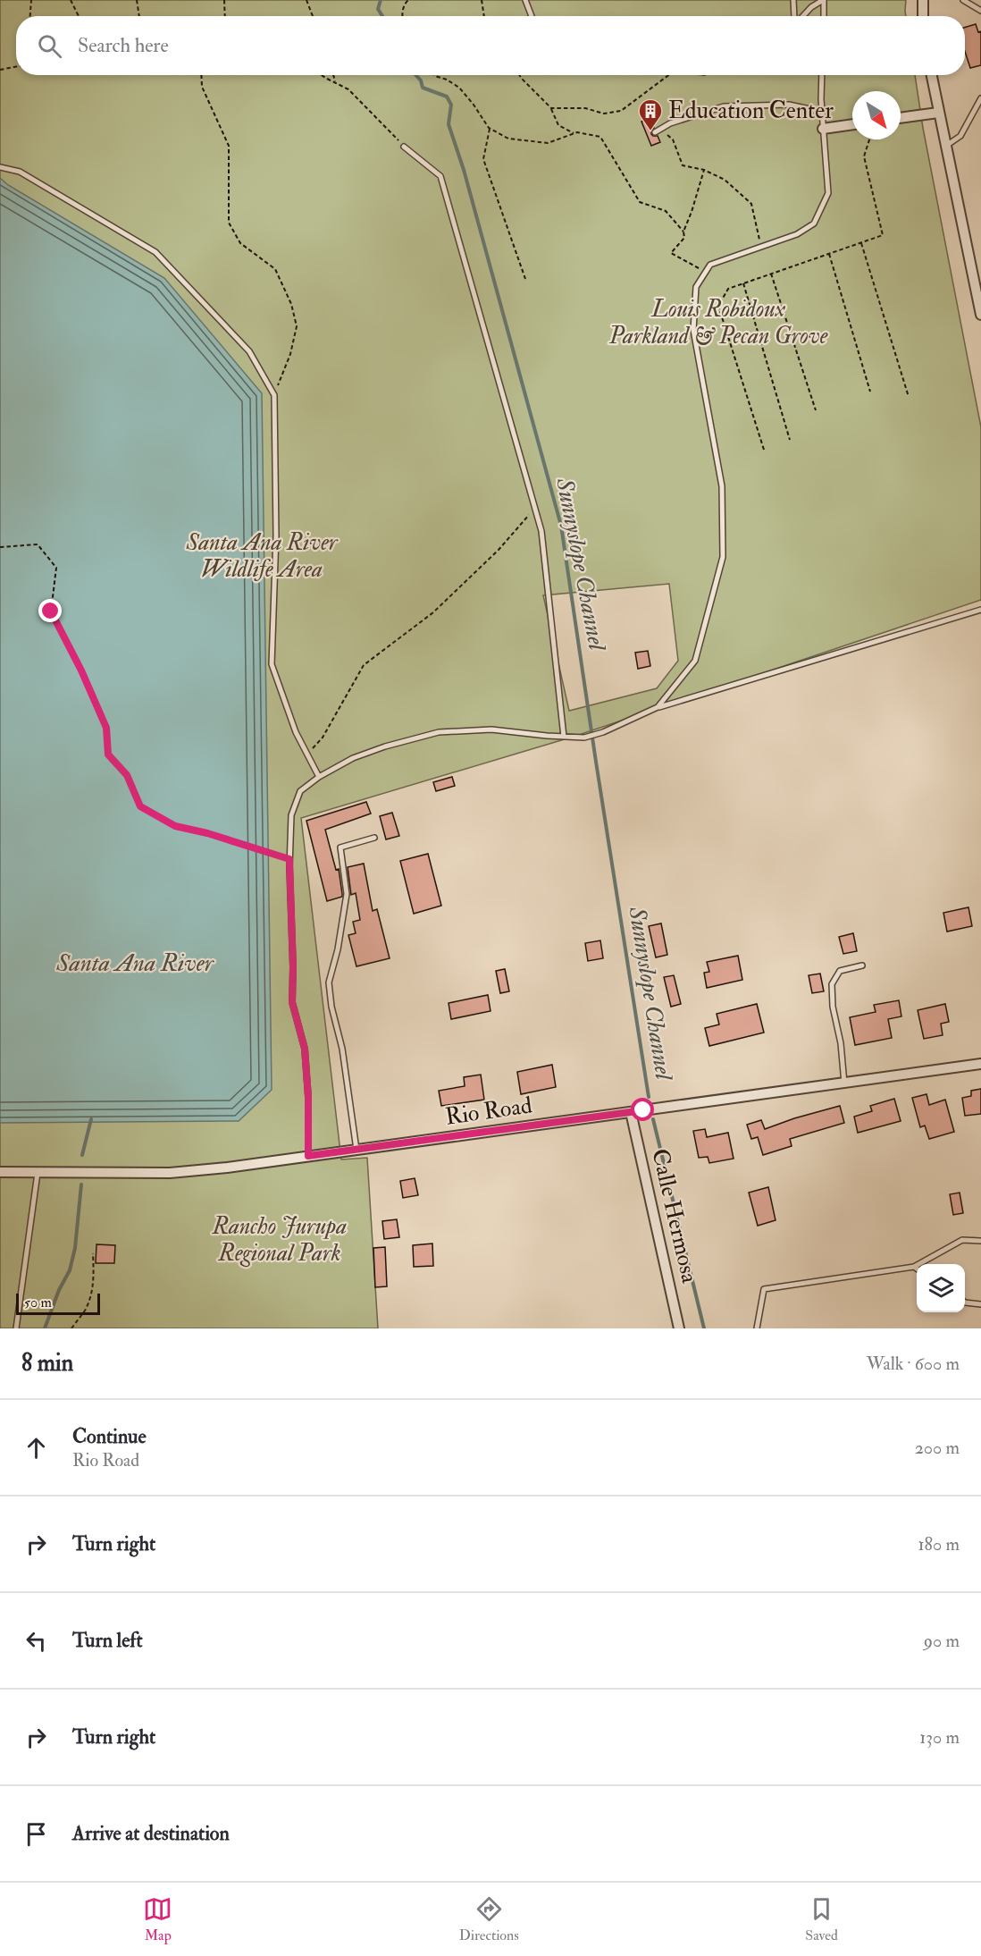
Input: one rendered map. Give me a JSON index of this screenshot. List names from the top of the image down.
{
  "streets": {
    "street": ["Rio Road", "Calle Hermosa"]
  },
  "crossings": [
    ["Rio Road", "Calle Hermosa"]
  ],
  "water": ["Sunnyslope Channel", "Santa Ana River"],
  "parks": ["Louis Robidoux Parkland & Pecan Grove", "Santa Ana River Wildlife Area", "Rancho Jurupa Regional Park"],
  "places": {
    "building": ["Education Center"]
  },
  "scale_bar": "50 m",
  "north": "bottom right",
  "page": {
    "search": "Search here",
    "scale": "50 m",
    "heading": ["8 min", "Walk · 600 m"],
    "list": [
      ["Continue", "Rio Road", "200 m"],
      ["Turn right", "180 m"],
      ["Turn left", "90 m"],
      ["Turn right", "130 m"],
      "Arrive at destination"
    ],
    "nav": ["Map", "Directions", "Saved"]
  }
}
